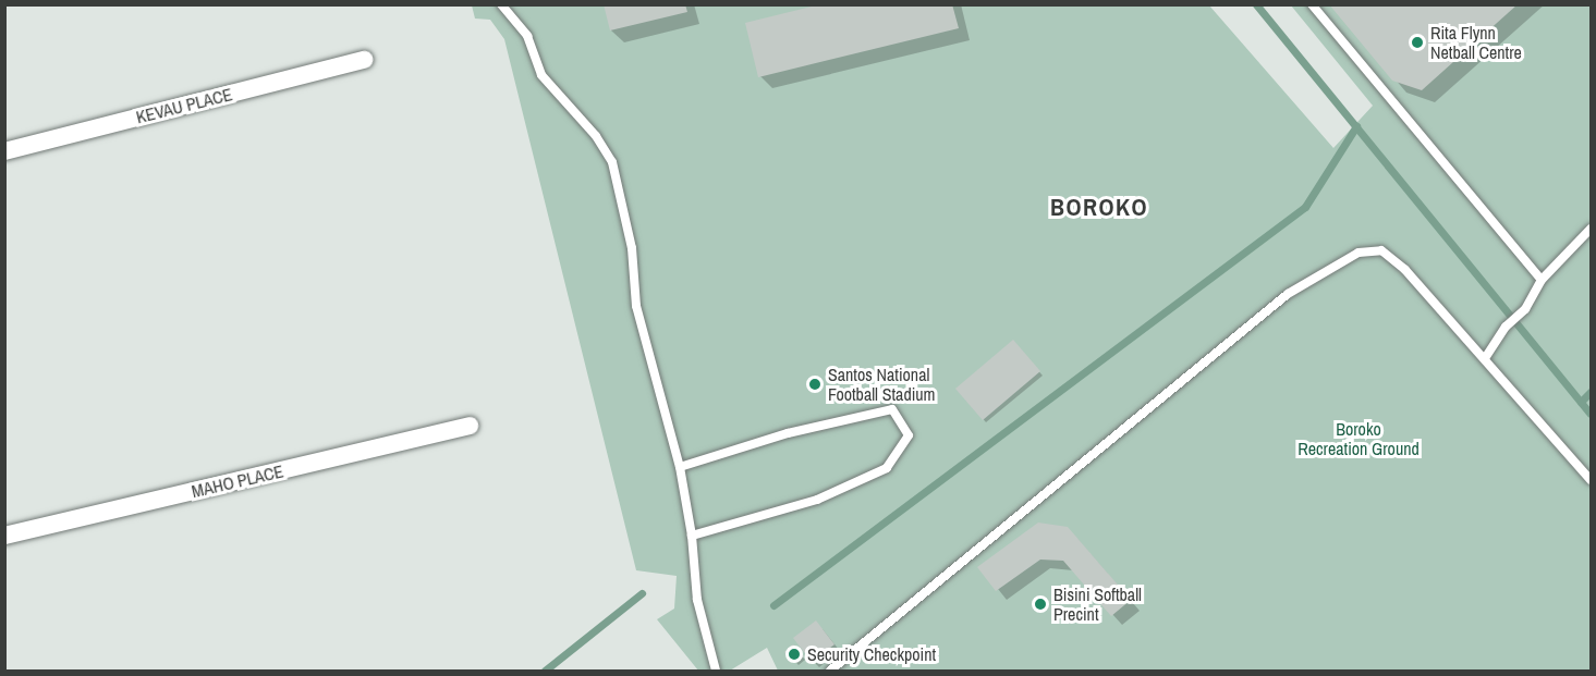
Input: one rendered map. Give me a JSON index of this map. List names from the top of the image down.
{
  "streets": {
    "street": ["KEVAU PLACE", "MAHO PLACE"]
  },
  "districts": ["BOROKO"],
  "parks": ["Boroko Recreation Ground"],
  "places": [
    "Rita Flynn Netball Centre",
    "Santos National Football Stadium",
    "Bisini Softball Precint",
    "Security Checkpoint"
  ]
}
